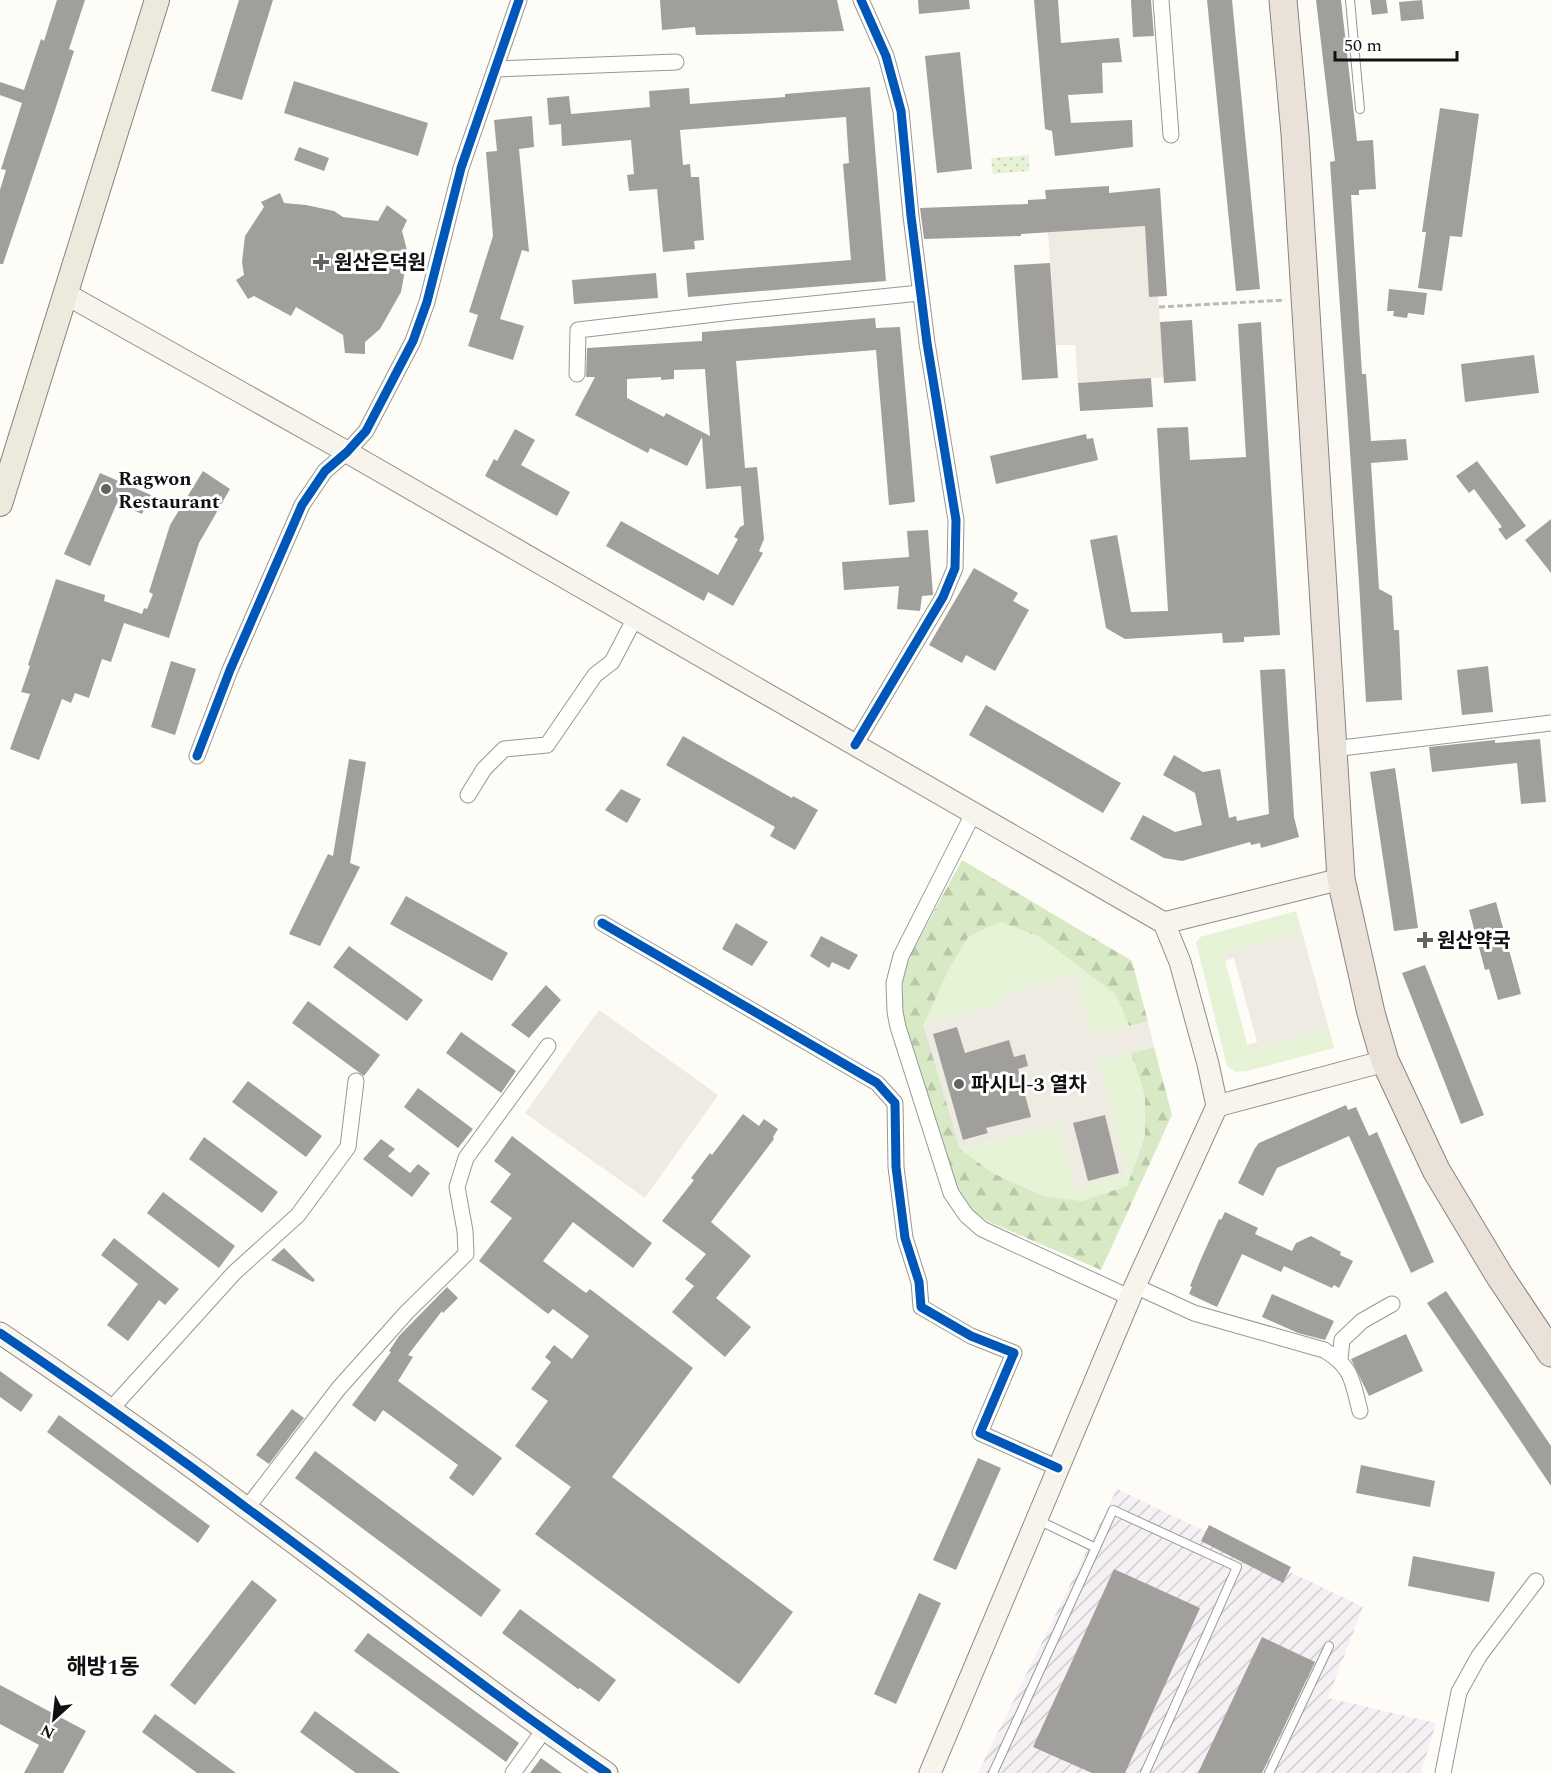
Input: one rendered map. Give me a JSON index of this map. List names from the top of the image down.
{
  "districts": ["해방1동"],
  "places": {
    "health": ["원산은덕원", "원산약국"],
    "other": ["Ragwon Restaurant", "파시니-3 열차"]
  },
  "scale_bar": "50 m",
  "north": "bottom left"
}
